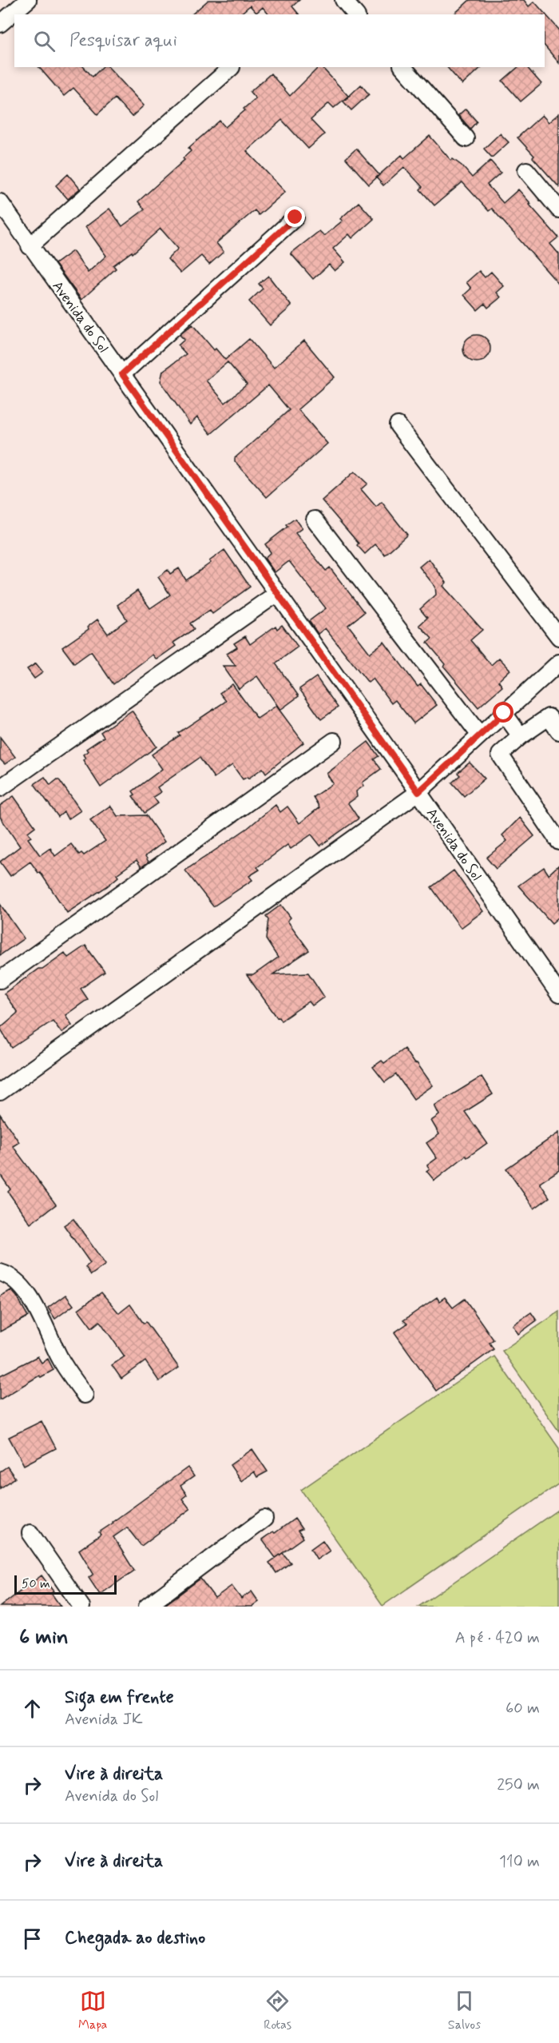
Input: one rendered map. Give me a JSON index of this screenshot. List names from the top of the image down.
{
  "streets": {
    "street": ["Avenida do Sol"]
  },
  "scale_bar": "50 m",
  "page": {
    "search": "Pesquisar aqui",
    "scale": "50 m",
    "heading": ["6 min", "A pé · 420 m"],
    "list": [
      ["Siga em frente", "Avenida JK", "60 m"],
      ["Vire à direita", "Avenida do Sol", "250 m"],
      ["Vire à direita", "110 m"],
      "Chegada ao destino"
    ],
    "nav": ["Mapa", "Rotas", "Salvos"]
  }
}
